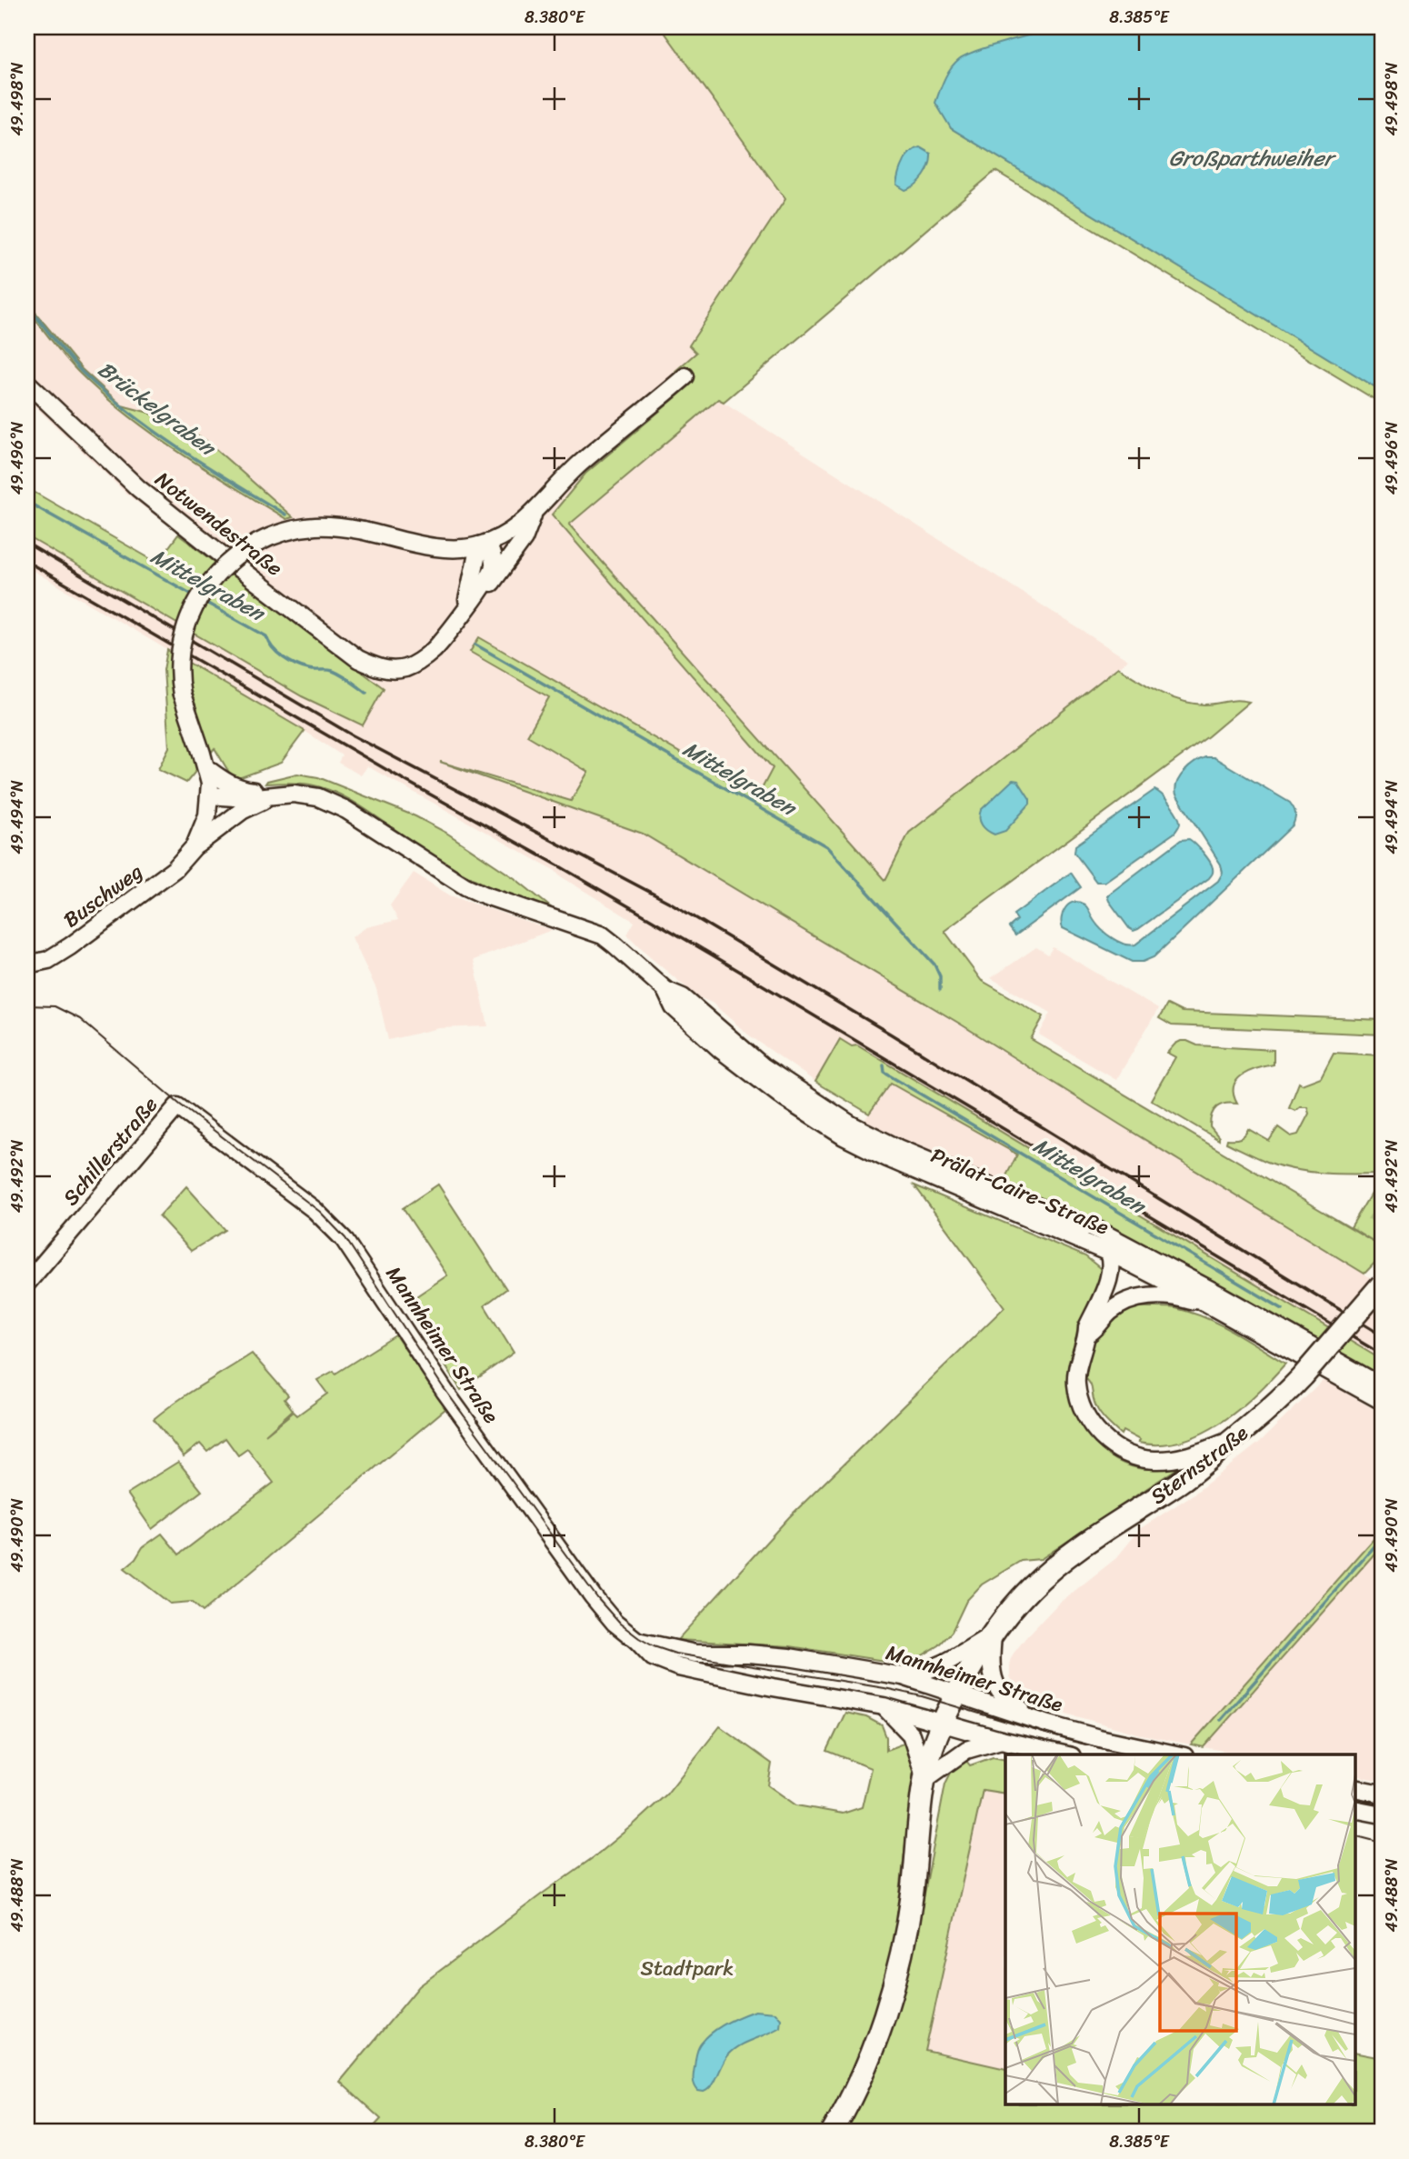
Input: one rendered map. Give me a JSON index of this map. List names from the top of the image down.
{
  "streets": {
    "main road": ["Sternstraße"],
    "street": [
      "Notwendestraße",
      "Buschweg",
      "Schillerstraße",
      "Prälat-Caire-Straße",
      "Mannheimer Straße"
    ]
  },
  "crossings": [
    ["Schillerstraße", "Mannheimer Straße"],
    ["Mannheimer Straße", "Sternstraße"]
  ],
  "water": ["Großparthweiher", "Brückelgraben", "Mittelgraben"],
  "parks": ["Stadtpark"],
  "coordinates": [
    "8.380°E",
    "8.385°E",
    "49.498°N",
    "49.496°N",
    "49.494°N",
    "49.492°N",
    "49.490°N",
    "49.488°N"
  ]
}
